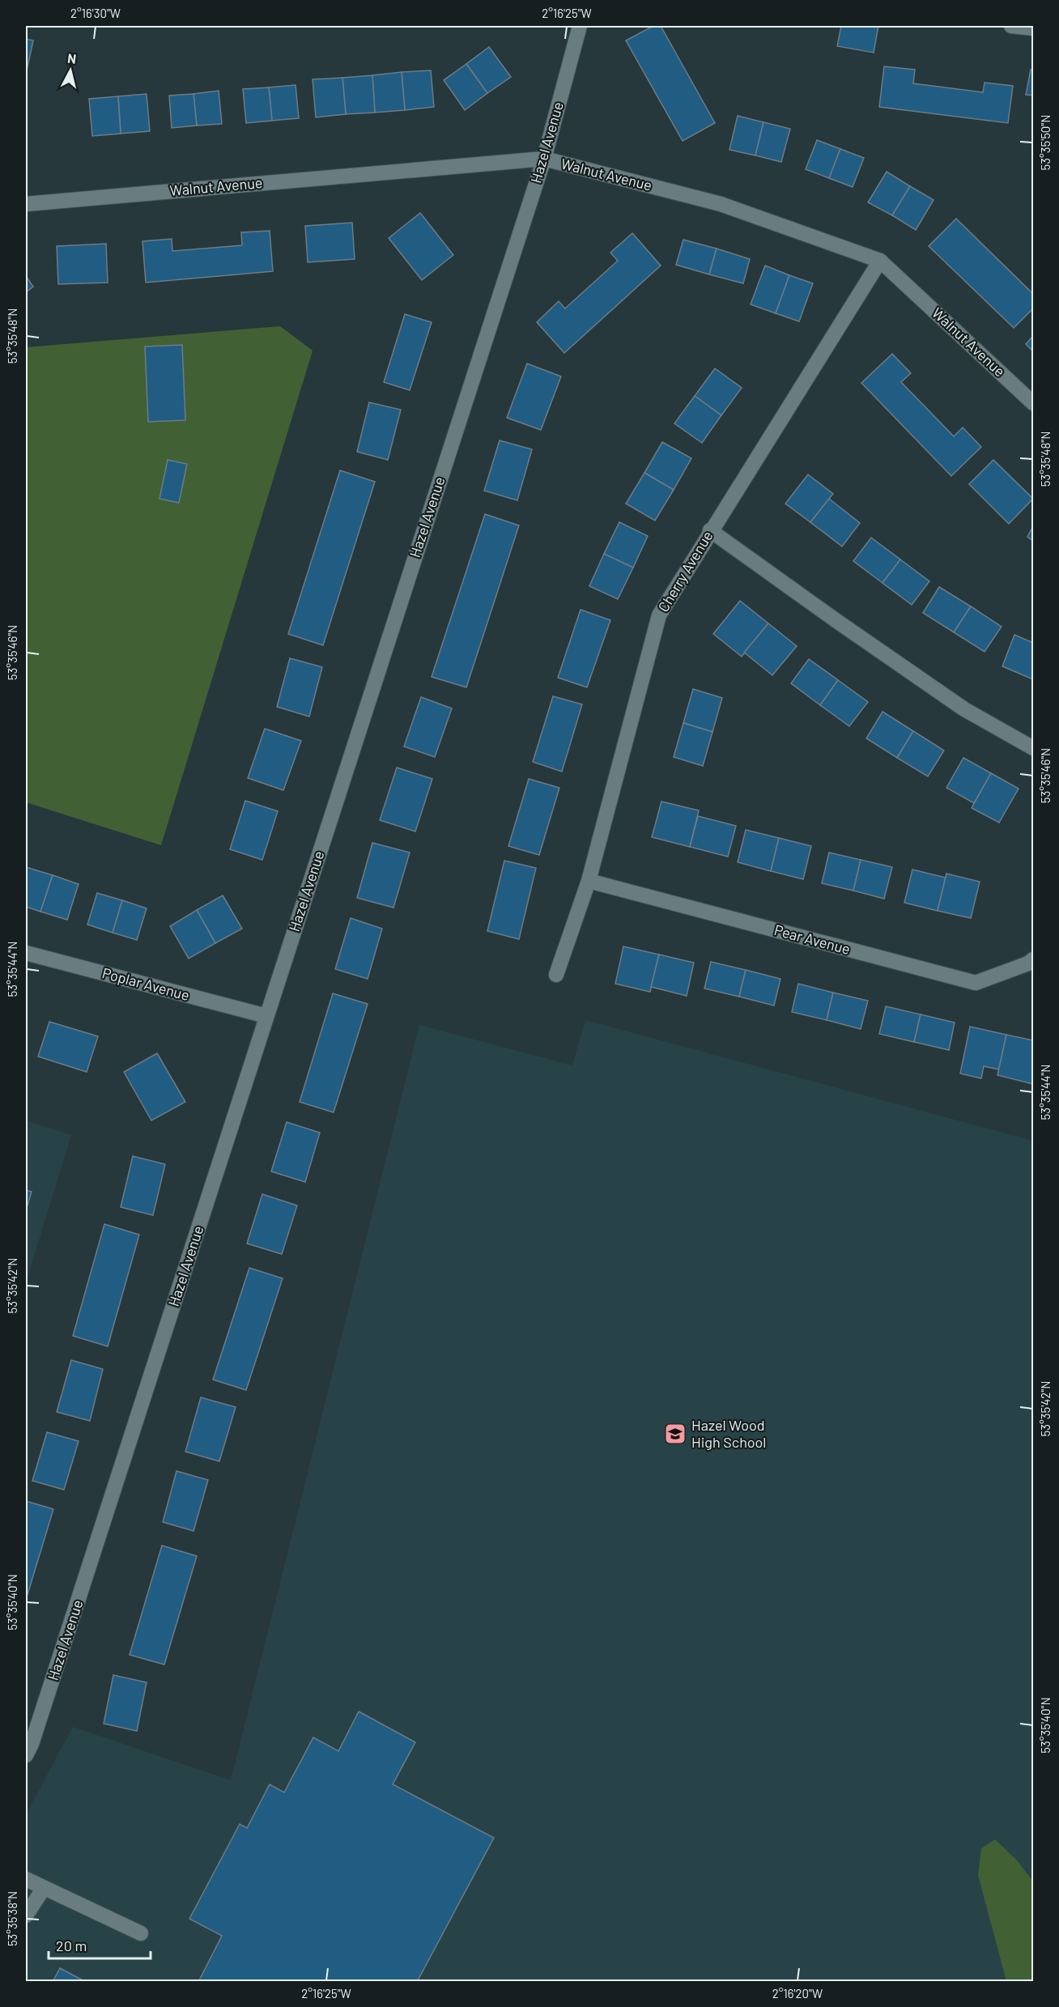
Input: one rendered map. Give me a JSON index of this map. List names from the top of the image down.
{
  "streets": {
    "street": [
      "Hazel Avenue",
      "Walnut Avenue",
      "Cherry Avenue",
      "Pear Avenue",
      "Poplar Avenue"
    ]
  },
  "crossings": [
    ["Hazel Avenue", "Walnut Avenue"],
    ["Hazel Avenue", "Poplar Avenue"],
    ["Walnut Avenue", "Cherry Avenue"],
    ["Cherry Avenue", "Pear Avenue"]
  ],
  "places": {
    "school or university": ["Hazel Wood High School"]
  },
  "scale_bar": "20 m",
  "north": "top",
  "coordinates": [
    "2°16'30\"W",
    "2°16'25\"W",
    "53°35'50\"N",
    "53°35'48\"N",
    "53°35'46\"N",
    "53°35'44\"N",
    "53°35'42\"N",
    "53°35'40\"N",
    "53°35'38\"N",
    "2°16'20\"W"
  ]
}
